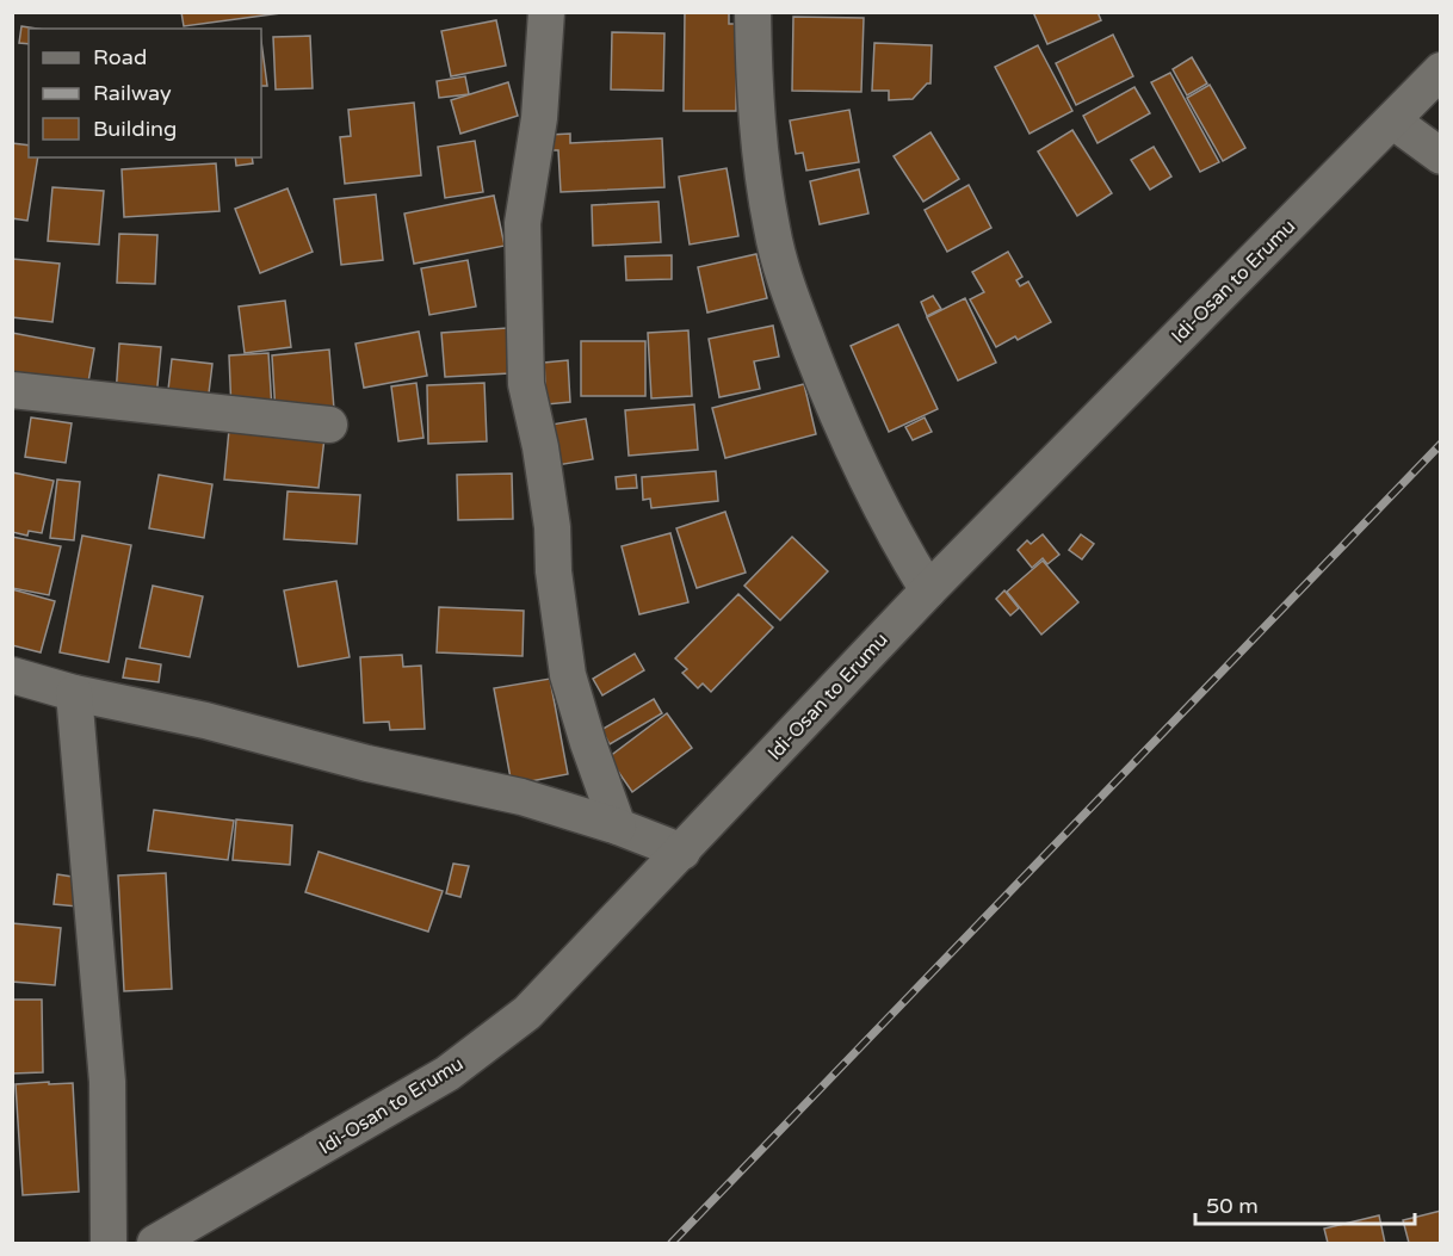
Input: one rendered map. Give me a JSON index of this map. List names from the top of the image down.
{
  "streets": {
    "street": ["Idi-Osan to Erumu"]
  },
  "legend": ["Road", "Railway", "Building"],
  "scale_bar": "50 m"
}
